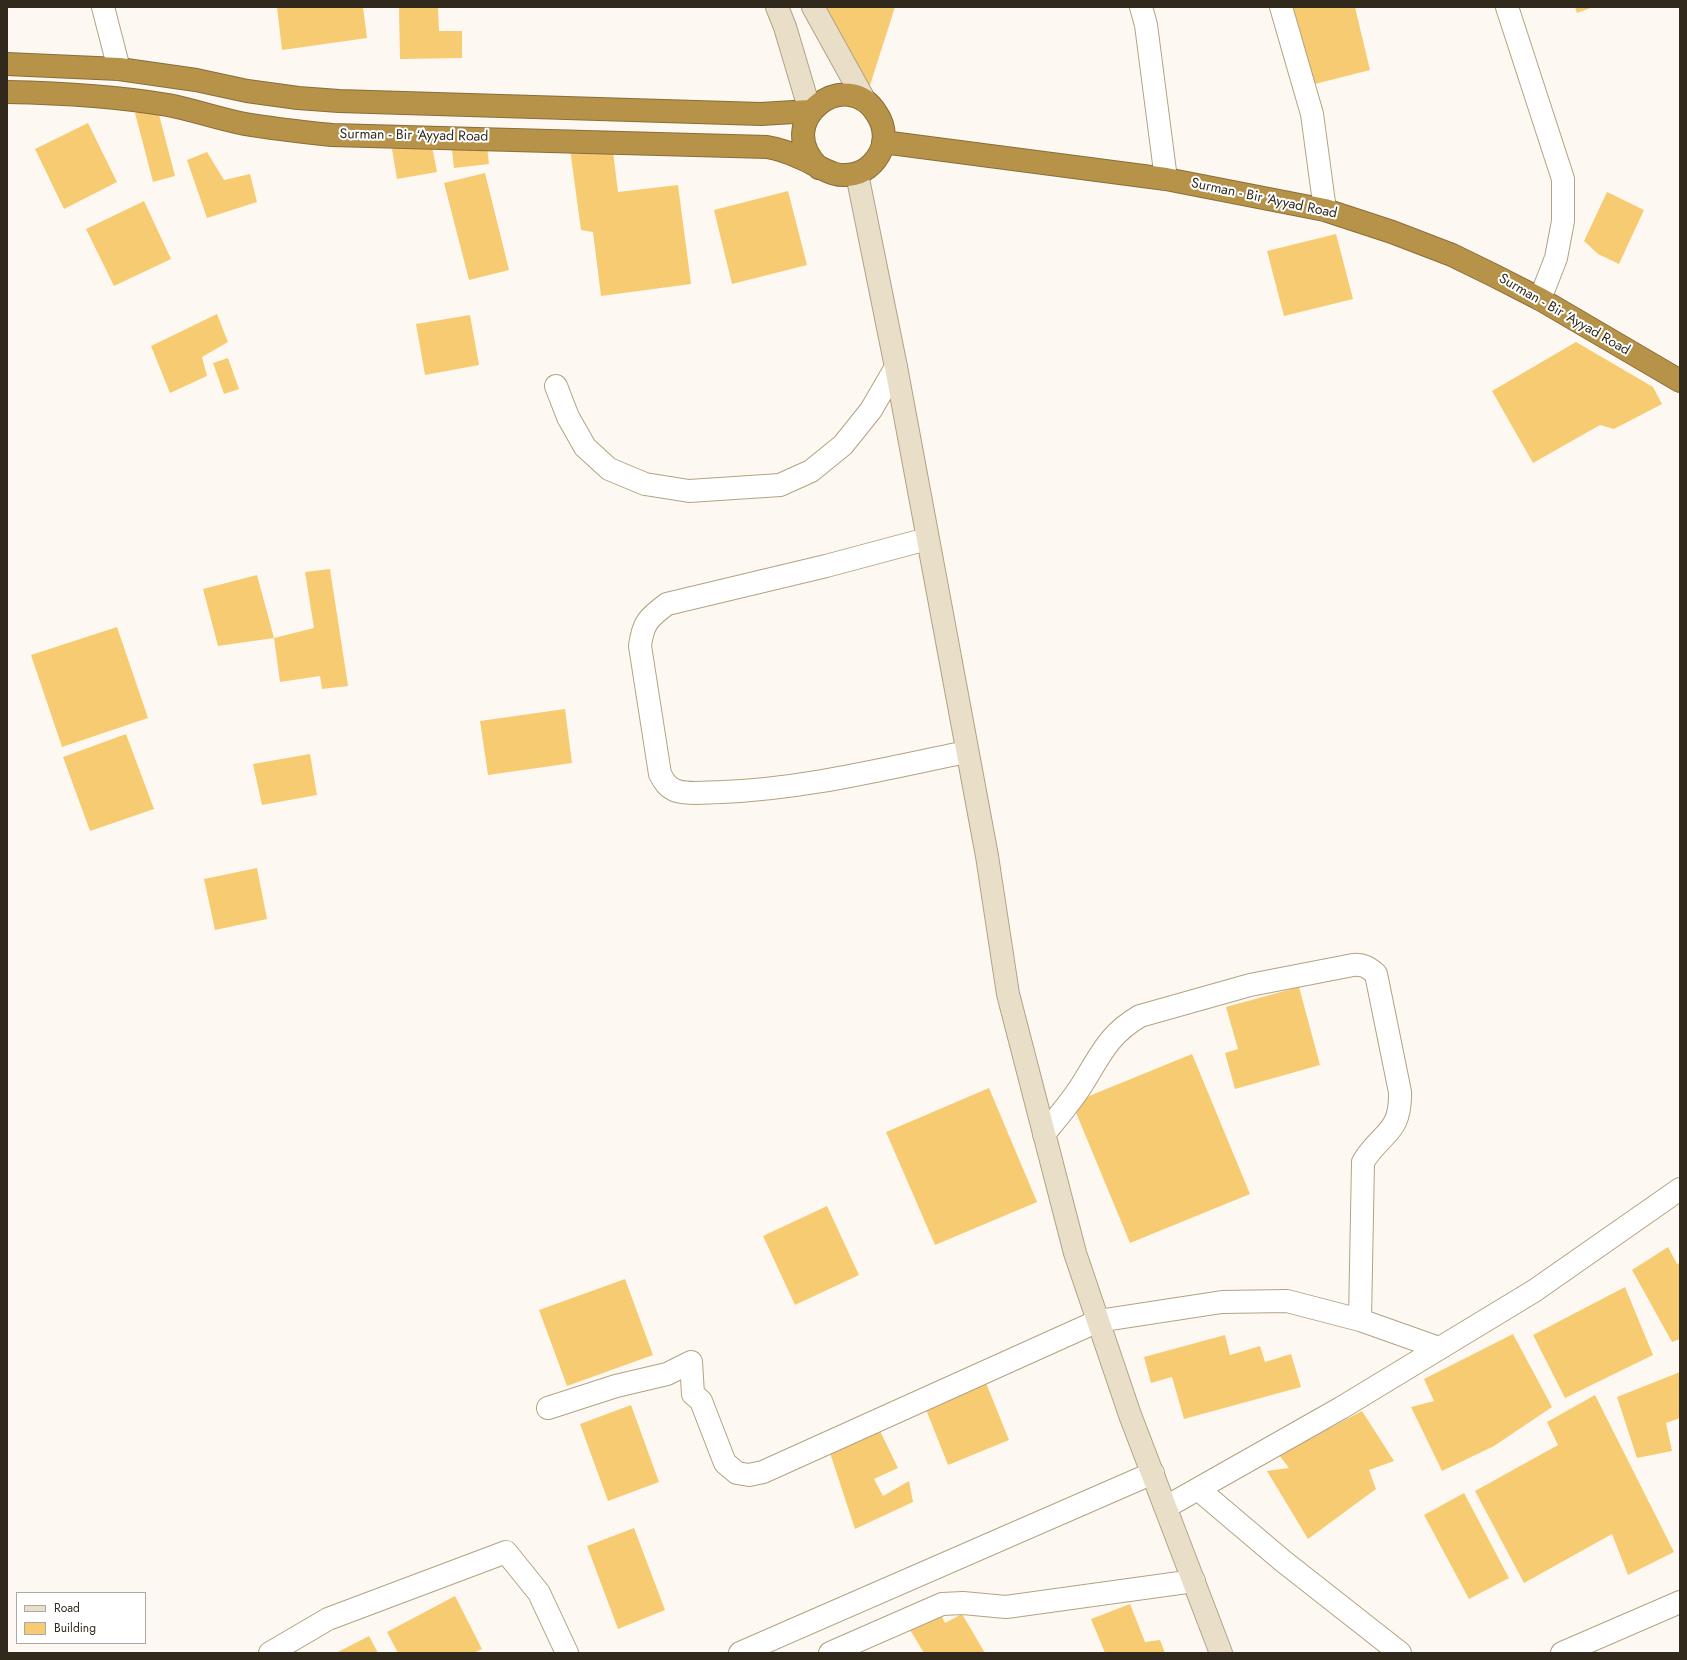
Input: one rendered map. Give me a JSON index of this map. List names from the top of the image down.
{
  "streets": {
    "highway": ["Surman - Bir ‘Ayyad Road"]
  },
  "legend": ["Road", "Building"]
}
